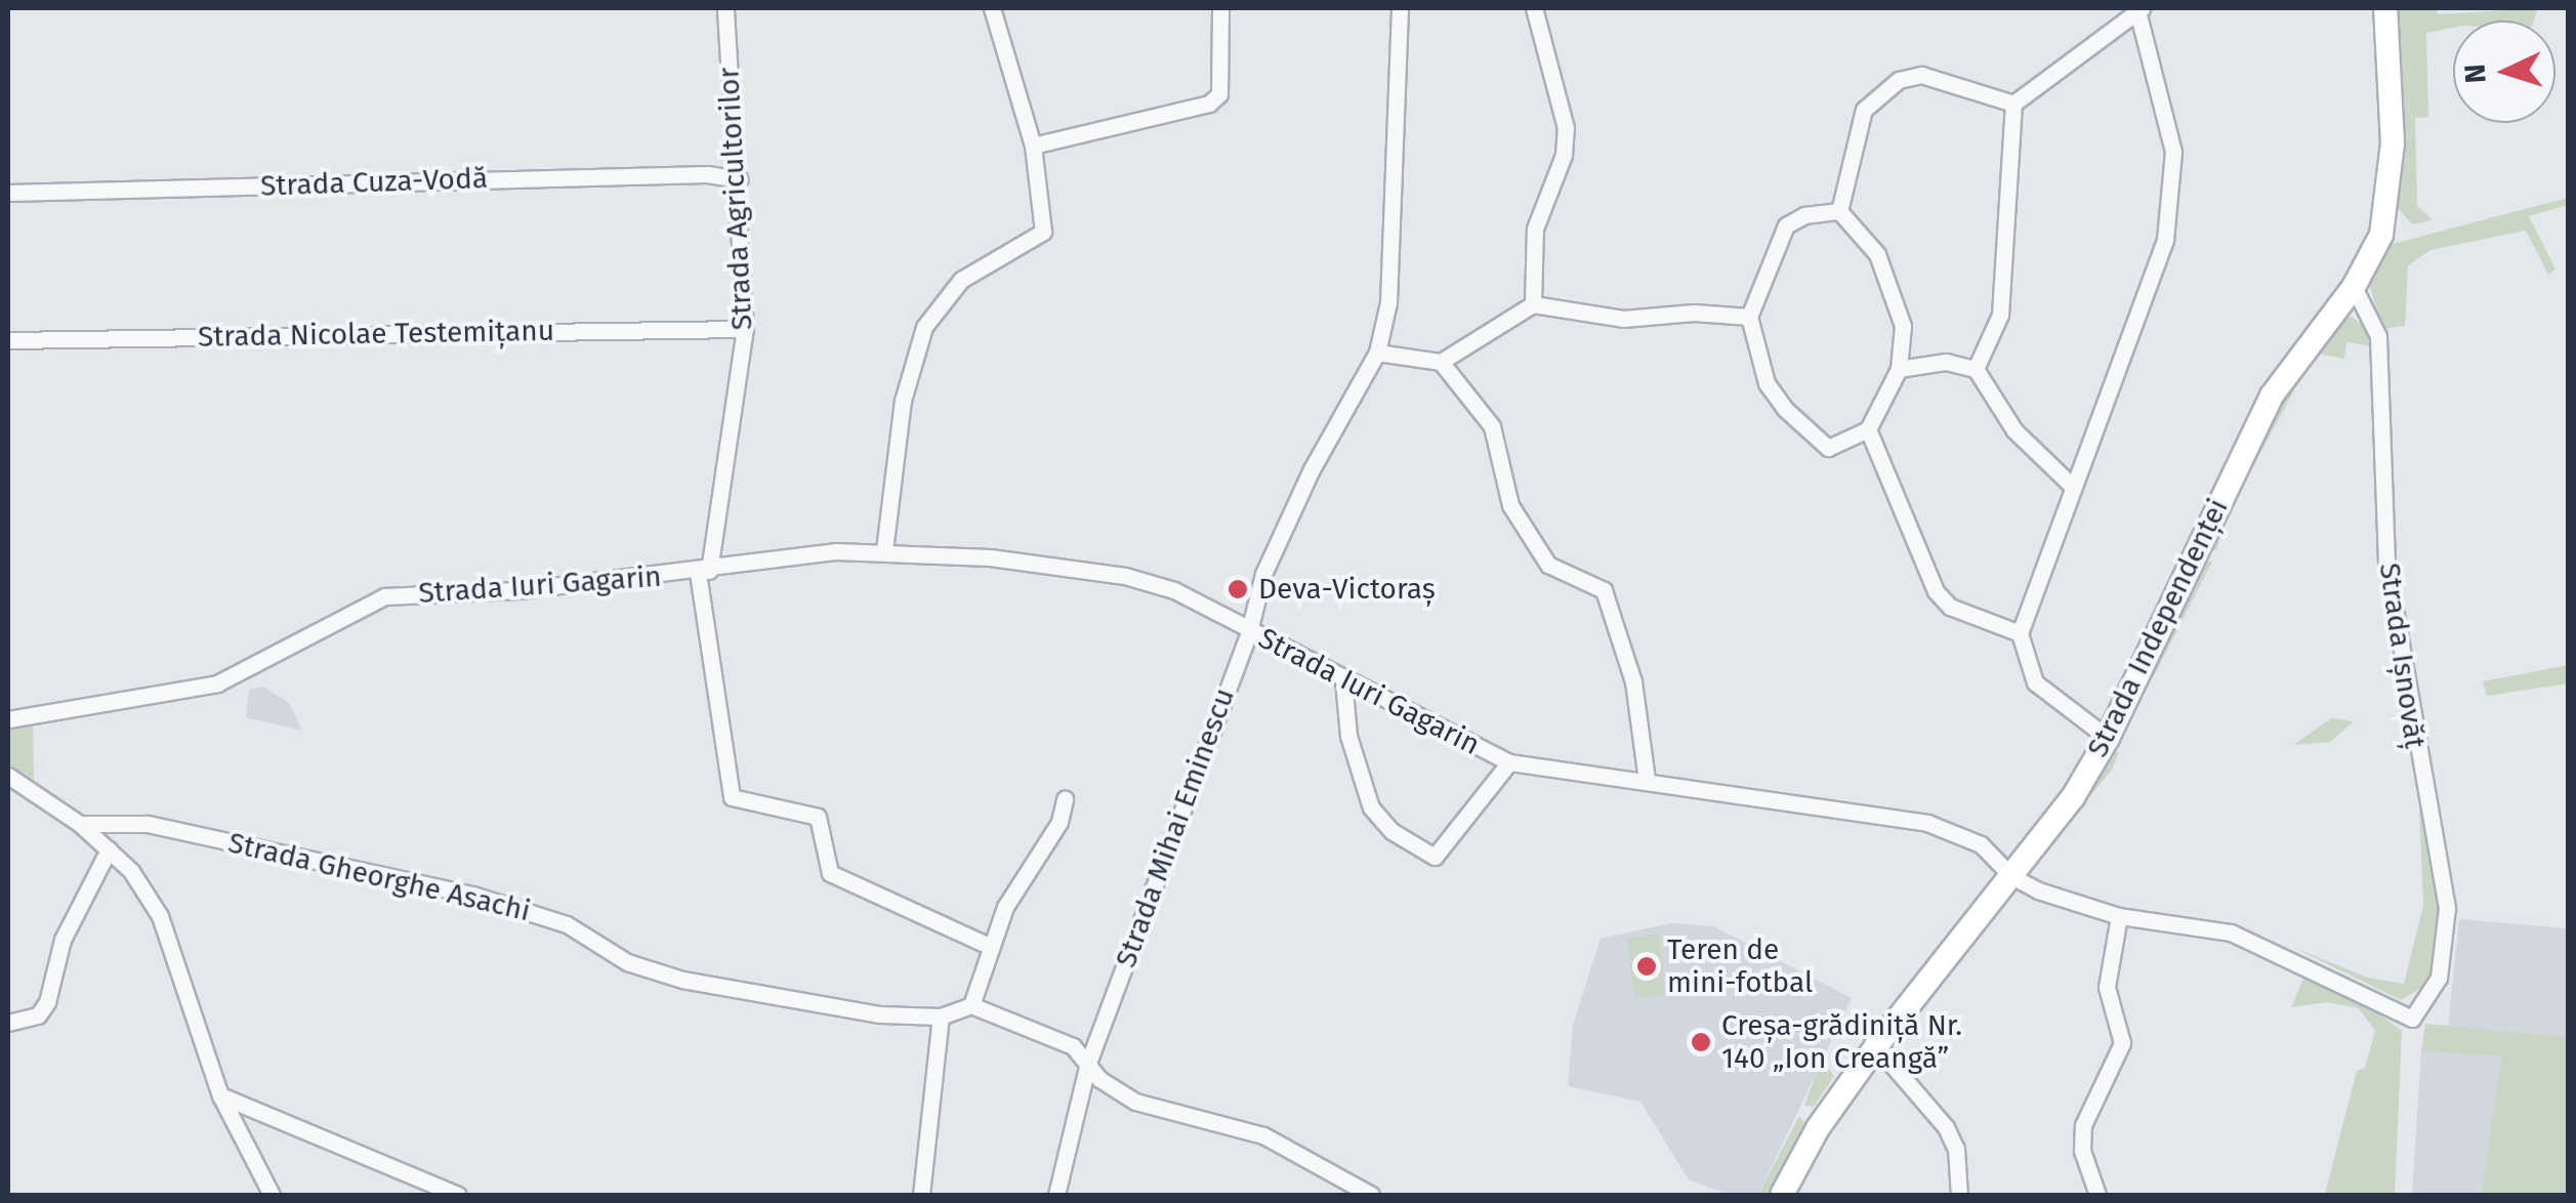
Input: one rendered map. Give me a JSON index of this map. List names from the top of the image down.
{
  "streets": {
    "main road": ["Strada Independenței"],
    "street": [
      "Strada Cuza-Vodă",
      "Strada Agricultorilor",
      "Strada Nicolae Testemițanu",
      "Strada Iuri Gagarin",
      "Strada Ișnovăț",
      "Strada Mihai Eminescu",
      "Strada Gheorghe Asachi"
    ]
  },
  "crossings": [
    ["Strada Cuza-Vodă", "Strada Agricultorilor"],
    ["Strada Agricultorilor", "Strada Nicolae Testemițanu"],
    ["Strada Agricultorilor", "Strada Iuri Gagarin"],
    ["Strada Iuri Gagarin", "Strada Independenței"],
    ["Strada Iuri Gagarin", "Strada Ișnovăț"],
    ["Strada Iuri Gagarin", "Strada Mihai Eminescu"],
    ["Strada Independenței", "Strada Ișnovăț"]
  ],
  "places": ["Deva-Victoraș", "Teren de mini-fotbal", "Creșa-grădiniță Nr. 140 „Ion Creangă”"],
  "north": "left"
}
